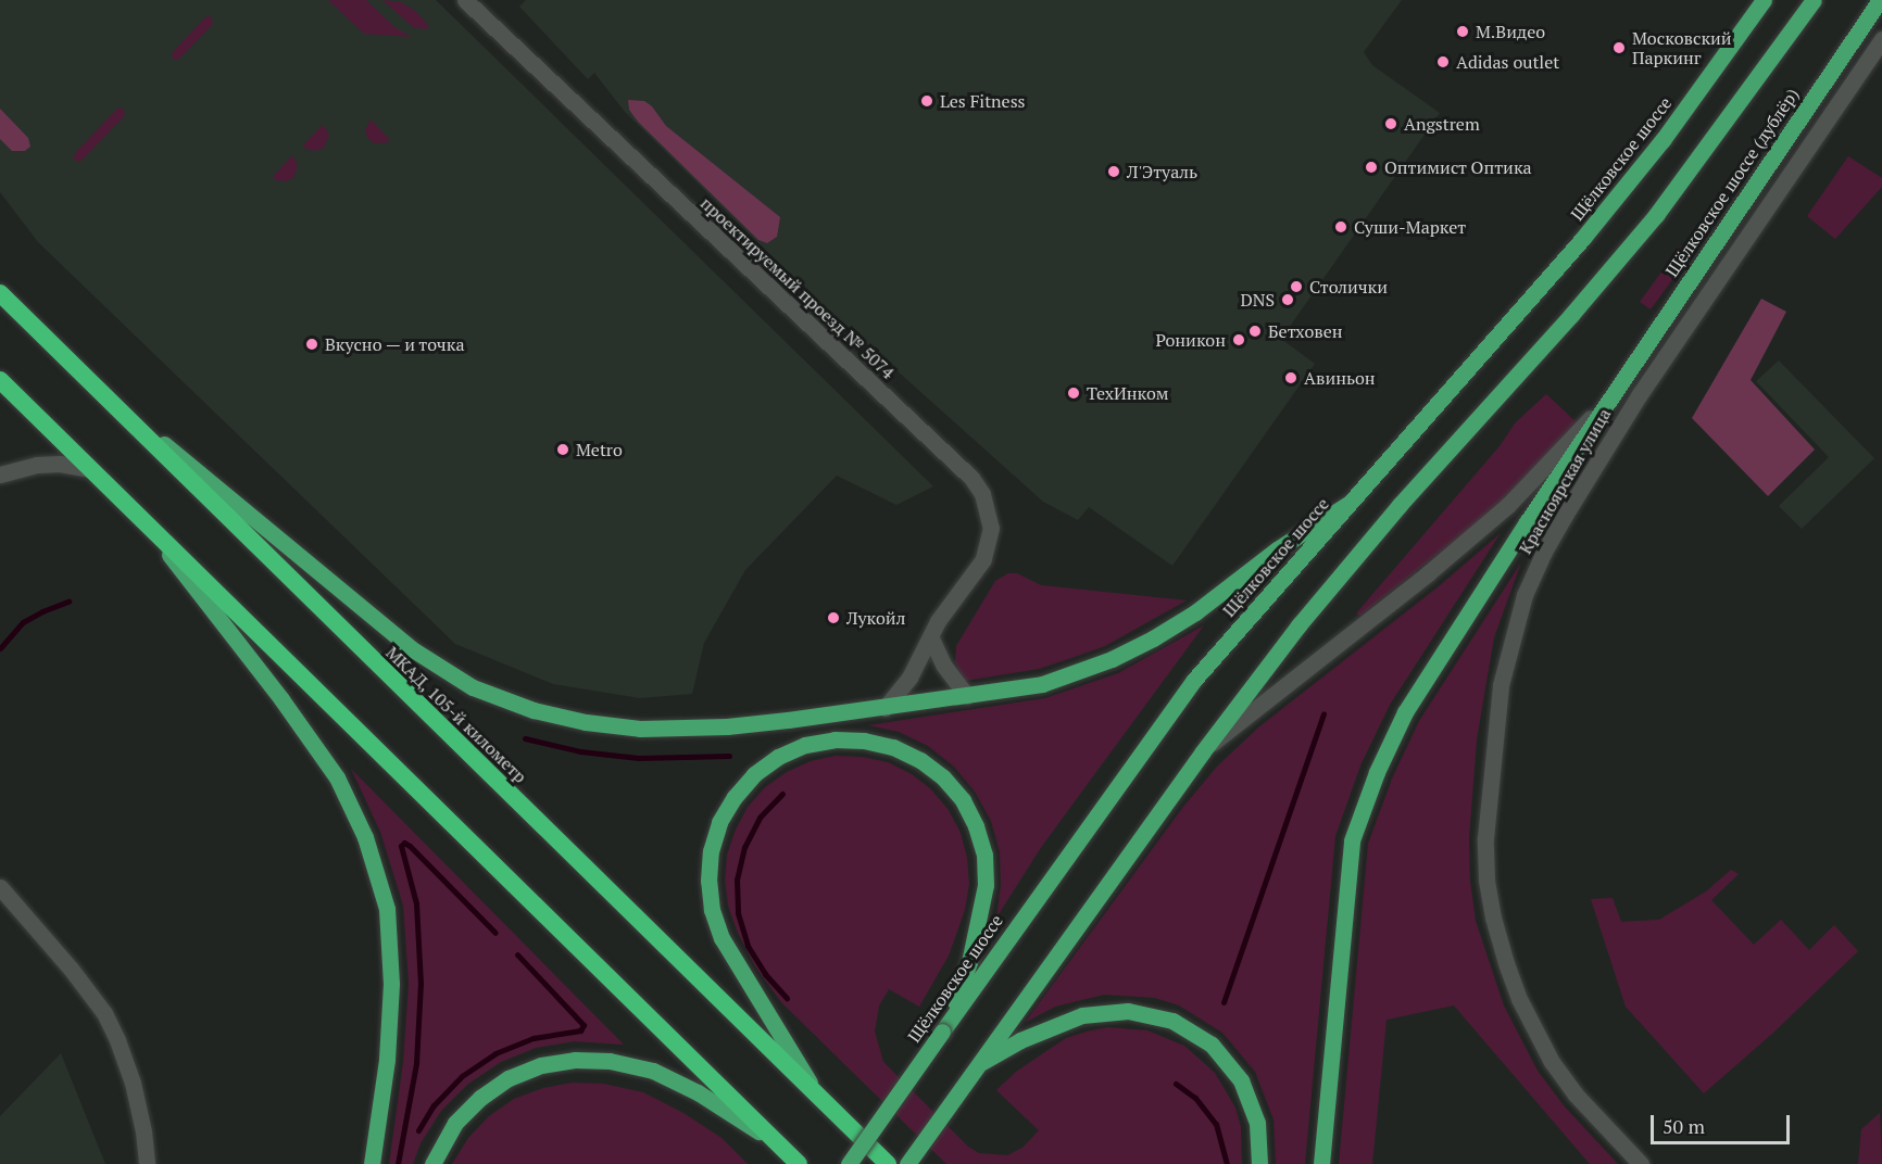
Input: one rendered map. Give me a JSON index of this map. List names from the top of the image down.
{
  "streets": {
    "highway": ["МКАД, 105-й километр"],
    "main road": ["Щёлковское шоссе", "Щёлковское шоссе (дублёр)"],
    "street": ["проектируемый проезд № 5074", "Красноярская улица"]
  },
  "places": [
    "М.Видео",
    "Московский Паркинг",
    "Adidas outlet",
    "Les Fitness",
    "Angstrem",
    "Оптимист Оптика",
    "Л'Этуаль",
    "Суши-Маркет",
    "Столички",
    "DNS",
    "Бетховен",
    "Роникон",
    "Вкусно — и точка",
    "Авиньон",
    "ТехИнком",
    "Metro",
    "Лукойл"
  ],
  "scale_bar": "50 m"
}
